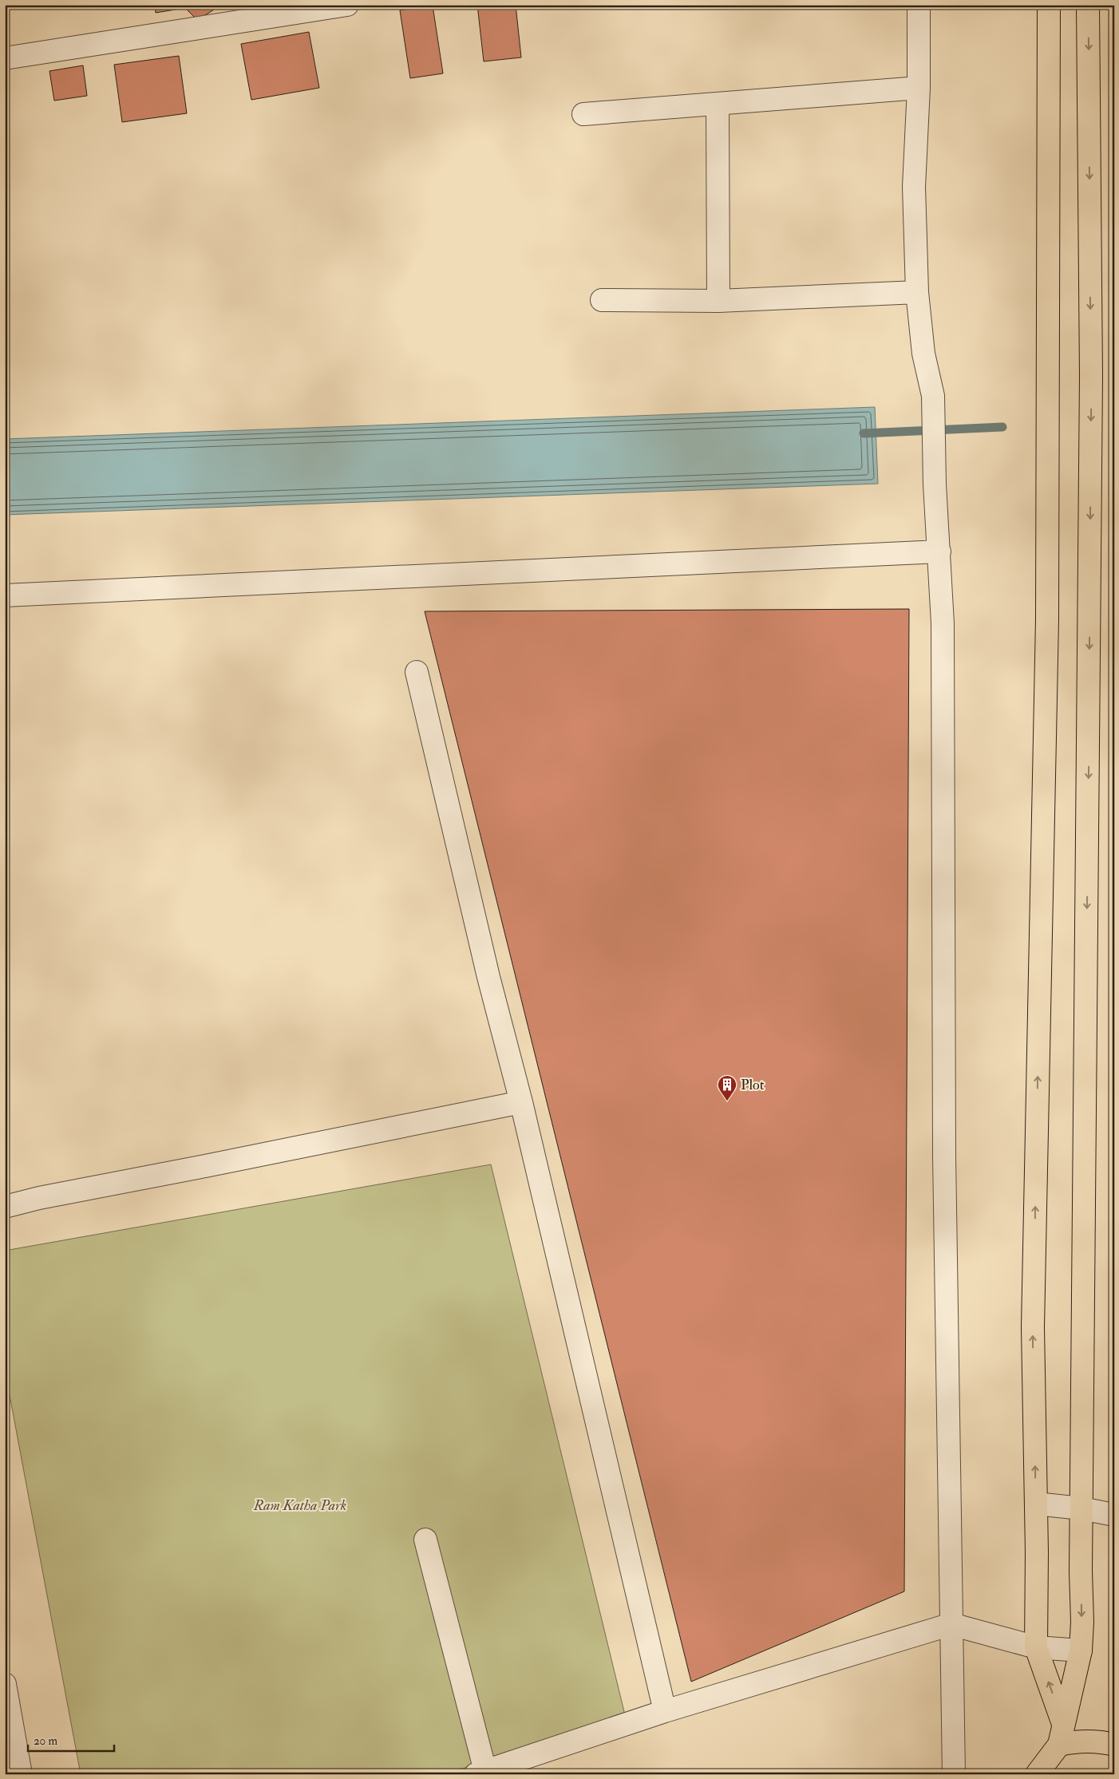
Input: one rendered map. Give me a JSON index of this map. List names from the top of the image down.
{
  "parks": ["Ram Katha Park"],
  "places": {
    "building": ["Plot"]
  },
  "scale_bar": "20 m"
}
